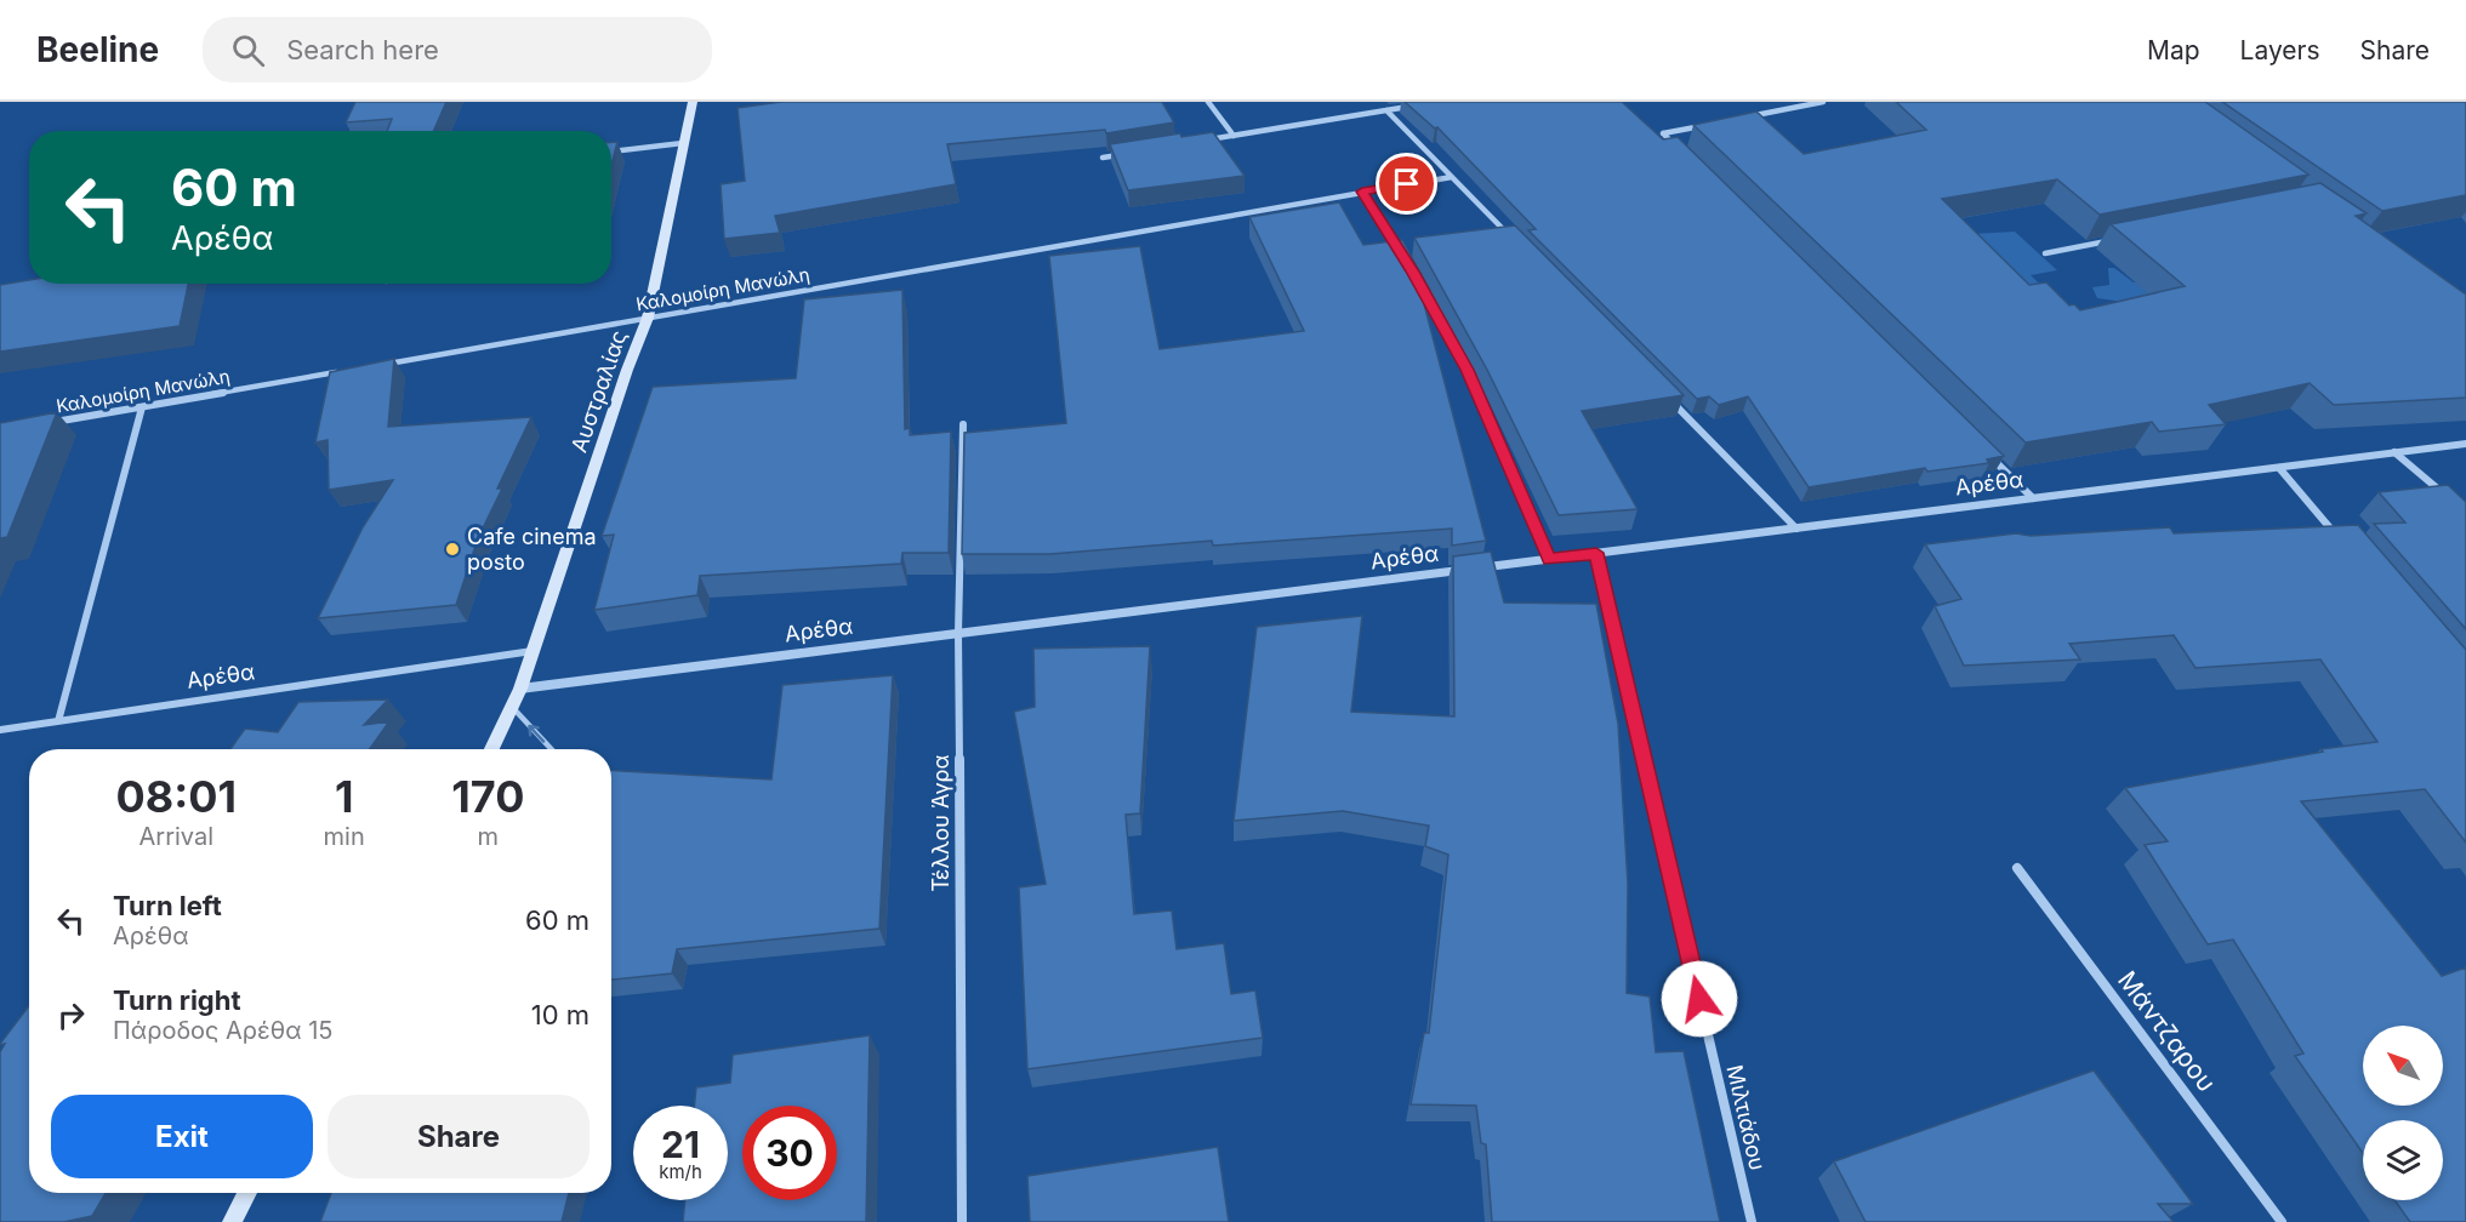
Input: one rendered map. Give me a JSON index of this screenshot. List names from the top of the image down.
{
  "streets": {
    "main road": ["Αυστραλίας"],
    "street": [
      "Καλομοίρη Μανώλη",
      "Αρέθα",
      "Τέλλου Άγρα",
      "Μάντζαρου",
      "Μιλτιάδου"
    ]
  },
  "crossings": [
    ["Καλομοίρη Μανώλη", "Αυστραλίας"],
    ["Αυστραλίας", "Αρέθα"],
    ["Αρέθα", "Τέλλου Άγρα"],
    ["Αρέθα", "Μιλτιάδου"]
  ],
  "places": ["Cafe cinema posto"],
  "north": "top left",
  "page": {
    "header": "Beeline",
    "search": "Search here",
    "nav": ["Map", "Layers", "Share"],
    "turn": ["60 m", "Αρέθα"],
    "eta": [
      "08:01",
      "Arrival",
      "1",
      "min",
      "170",
      "m"
    ],
    "list": [
      {
        "name": "Turn left",
        "note": "Αρέθα",
        "value": "60 m"
      },
      {
        "name": "Turn right",
        "note": "Πάροδος Αρέθα 15",
        "value": "10 m"
      }
    ],
    "buttons": ["Exit", "Share"],
    "speed": "21 km/h",
    "limit": "30"
  }
}
